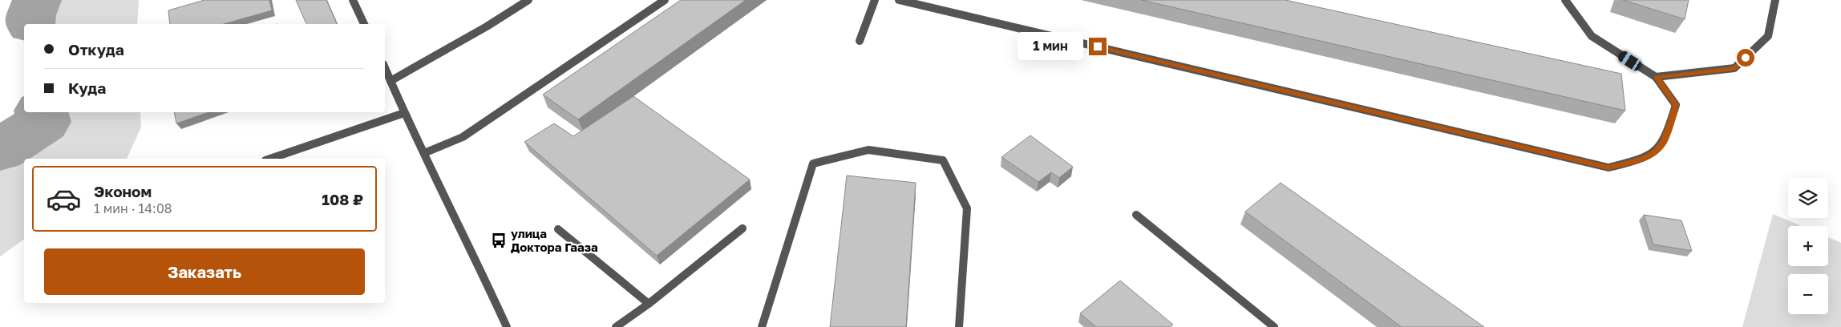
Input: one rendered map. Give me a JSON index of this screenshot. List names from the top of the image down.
{
  "places": {
    "bus stop": ["улица Доктора Гааза"]
  },
  "page": {
    "banner": ["Откуда", "Куда"],
    "bubble": "1 мин",
    "list": [
      {
        "name": "Эконом",
        "note": "1 мин · 14:08",
        "value": "108 ₽"
      }
    ],
    "map_buttons": ["+", "−"],
    "buttons": "Заказать"
  }
}
